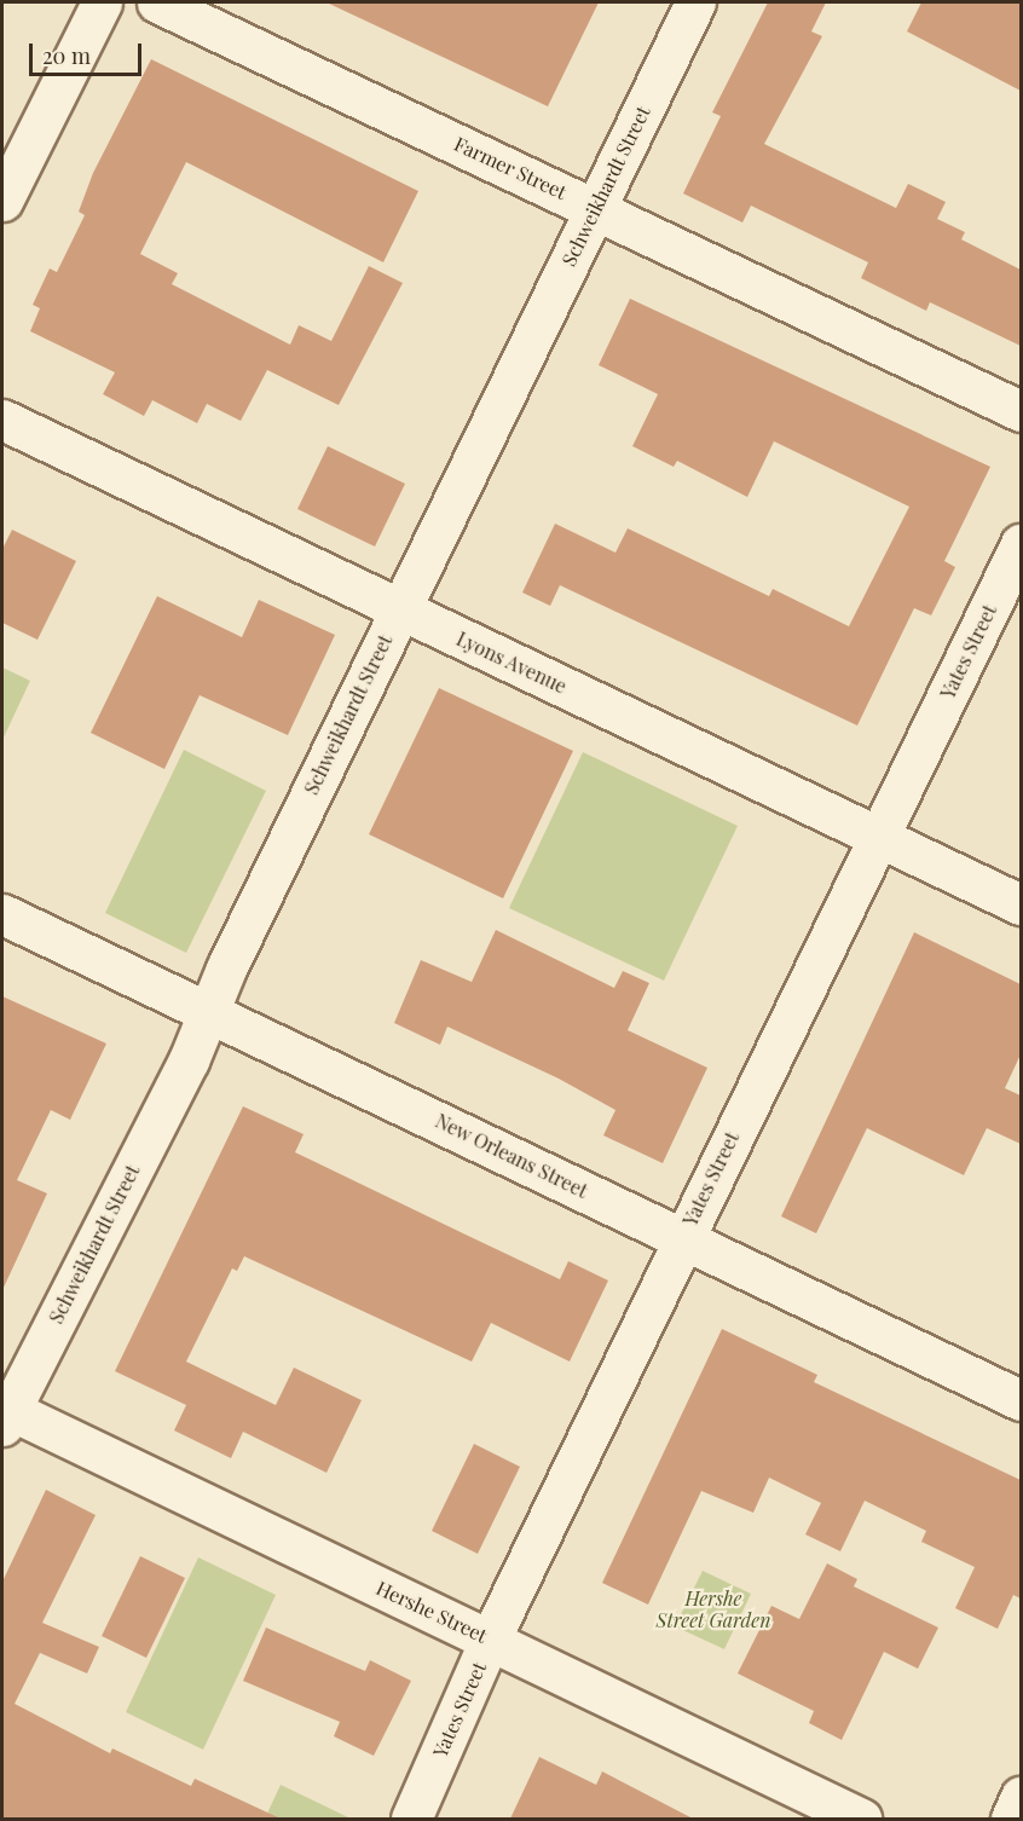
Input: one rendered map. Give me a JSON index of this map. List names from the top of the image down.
{
  "streets": {
    "street": [
      "Farmer Street",
      "Schweikhardt Street",
      "Yates Street",
      "Lyons Avenue",
      "New Orleans Street",
      "Hershe Street"
    ]
  },
  "crossings": [
    ["Farmer Street", "Schweikhardt Street"],
    ["Schweikhardt Street", "Lyons Avenue"],
    ["Schweikhardt Street", "New Orleans Street"],
    ["Schweikhardt Street", "Hershe Street"],
    ["Yates Street", "Lyons Avenue"],
    ["Yates Street", "New Orleans Street"],
    ["Yates Street", "Hershe Street"]
  ],
  "parks": ["Hershe Street Garden"],
  "scale_bar": "20 m"
}
